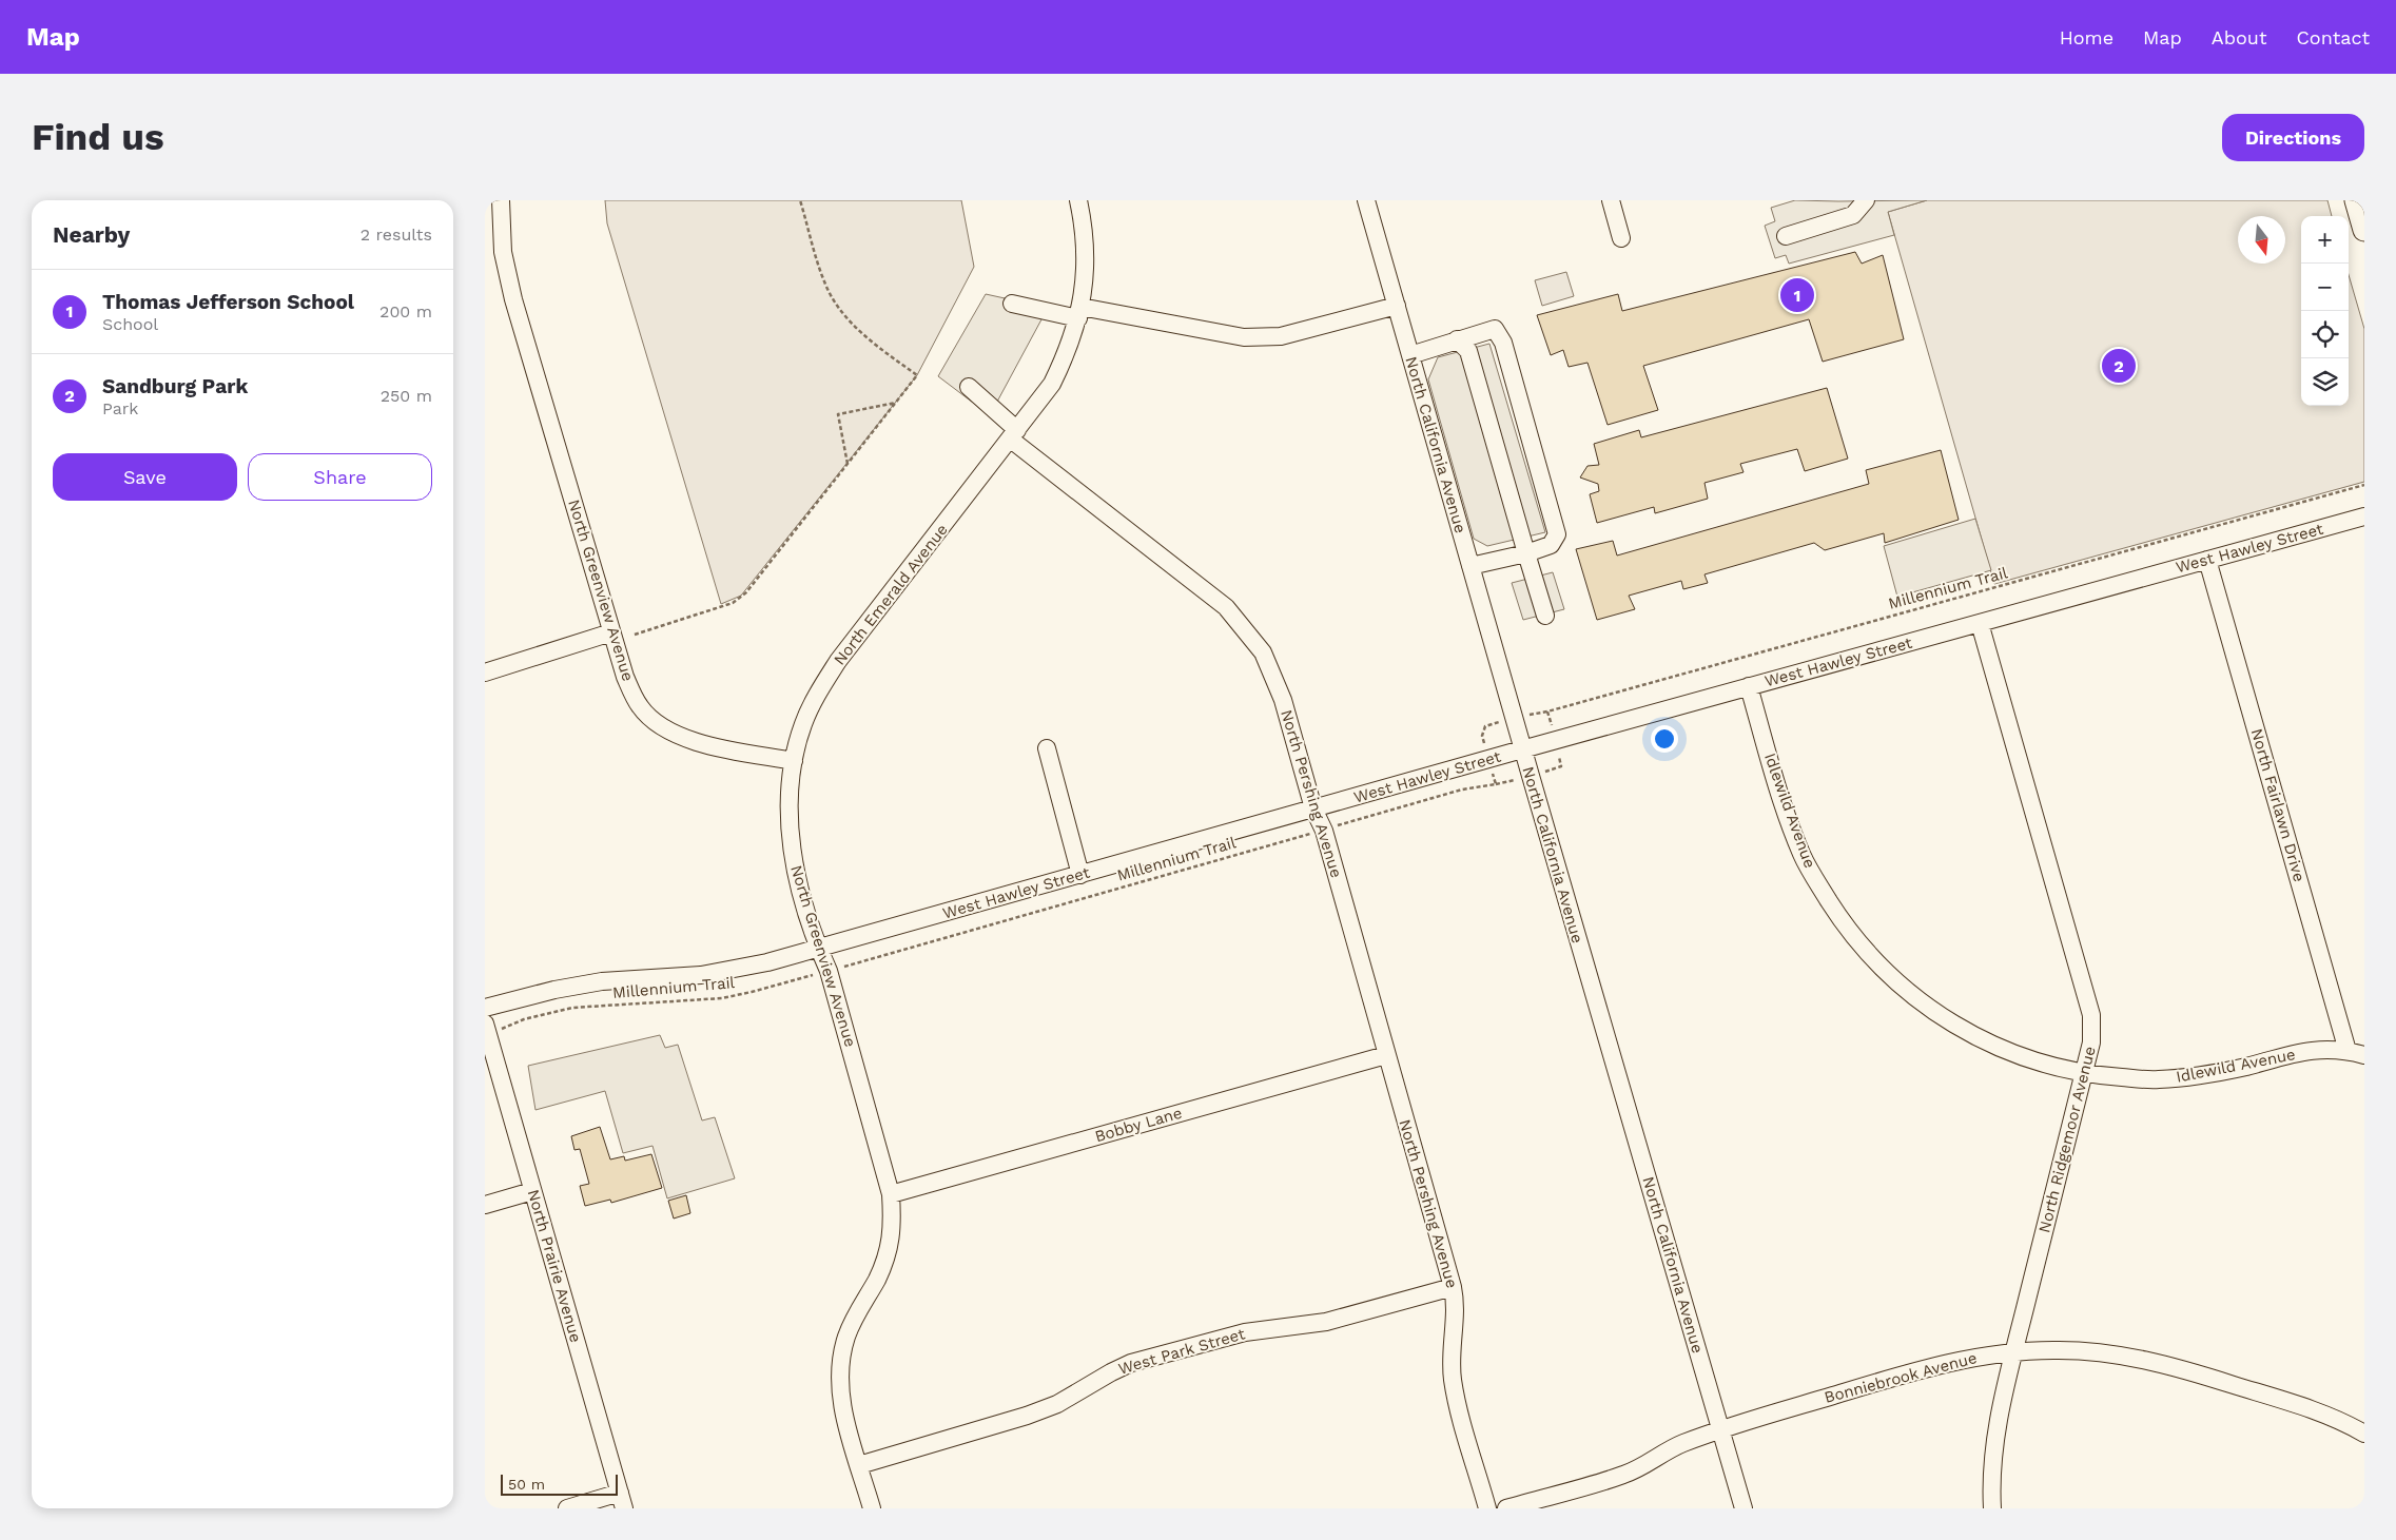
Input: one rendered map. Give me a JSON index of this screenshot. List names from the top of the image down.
{
  "streets": {
    "street": [
      "North California Avenue",
      "West Hawley Street",
      "North Greenview Avenue",
      "North Emerald Avenue",
      "North Pershing Avenue",
      "North Fairlawn Drive",
      "Idlewild Avenue",
      "Bobby Lane",
      "North Ridgemoor Avenue",
      "North Prairie Avenue",
      "West Park Street",
      "Bonniebrook Avenue"
    ],
    "path": ["Millennium Trail"]
  },
  "crossings": [
    ["North California Avenue", "West Hawley Street"],
    ["North California Avenue", "Bonniebrook Avenue"],
    ["West Hawley Street", "North Greenview Avenue"],
    ["West Hawley Street", "North Pershing Avenue"],
    ["West Hawley Street", "North Fairlawn Drive"],
    ["West Hawley Street", "Idlewild Avenue"],
    ["West Hawley Street", "North Ridgemoor Avenue"],
    ["Millennium Trail", "North Greenview Avenue"],
    ["Millennium Trail", "North Pershing Avenue"],
    ["Millennium Trail", "North Prairie Avenue"],
    ["North Greenview Avenue", "North Emerald Avenue"],
    ["North Greenview Avenue", "Bobby Lane"],
    ["North Greenview Avenue", "West Park Street"],
    ["North Emerald Avenue", "North Pershing Avenue"],
    ["North Pershing Avenue", "Bobby Lane"],
    ["North Pershing Avenue", "West Park Street"],
    ["North Fairlawn Drive", "Idlewild Avenue"],
    ["Idlewild Avenue", "North Ridgemoor Avenue"],
    ["North Ridgemoor Avenue", "Bonniebrook Avenue"]
  ],
  "scale_bar": "50 m",
  "north": "bottom",
  "page": {
    "header": "Map",
    "nav": [
      "Home",
      "Map",
      "About",
      "Contact"
    ],
    "buttons": [
      "Directions",
      ["Save", "Share"]
    ],
    "title": "Find us",
    "heading": ["Nearby", "2 results"],
    "map_buttons": ["+", "−"],
    "list": [
      {
        "mark": "1",
        "name": "Thomas Jefferson School",
        "note": "School",
        "value": "200 m"
      },
      {
        "mark": "2",
        "name": "Sandburg Park",
        "note": "Park",
        "value": "250 m"
      }
    ],
    "pins": ["1", "2"],
    "scale": "50 m"
  }
}
